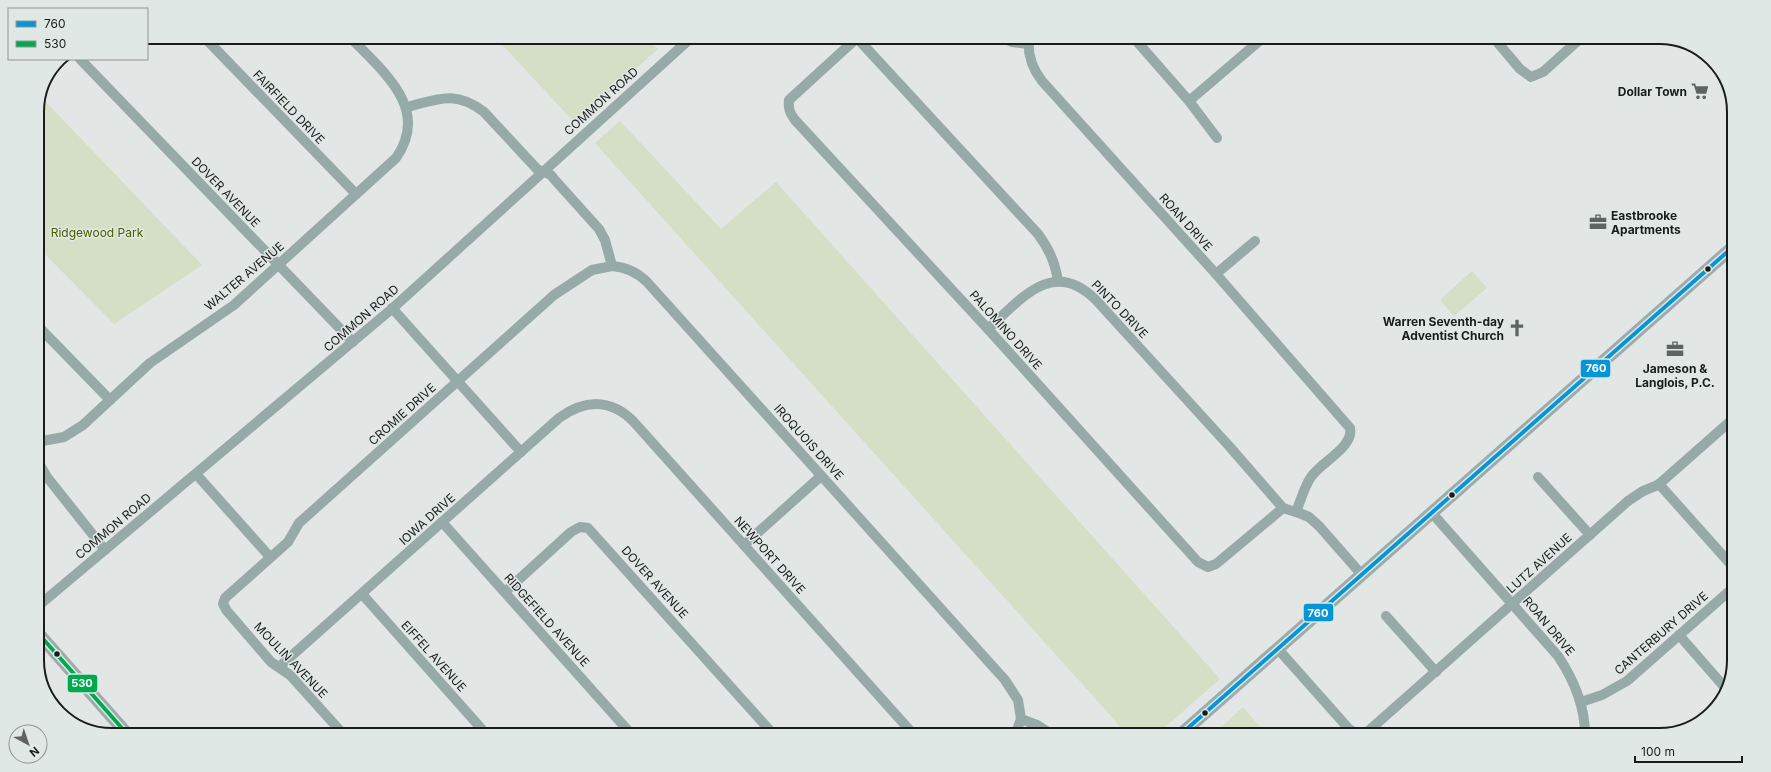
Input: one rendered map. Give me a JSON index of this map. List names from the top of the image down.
{
  "streets": {
    "street": [
      "COMMON ROAD",
      "FAIRFIELD DRIVE",
      "DOVER AVENUE",
      "ROAN DRIVE",
      "WALTER AVENUE",
      "PINTO DRIVE",
      "PALOMINO DRIVE",
      "CROMIE DRIVE",
      "IROQUOIS DRIVE",
      "IOWA DRIVE",
      "NEWPORT DRIVE",
      "LUTZ AVENUE",
      "RIDGEFIELD AVENUE",
      "CANTERBURY DRIVE",
      "EIFFEL AVENUE",
      "MOULIN AVENUE"
    ]
  },
  "crossings": [
    ["COMMON ROAD", "DOVER AVENUE"],
    ["FAIRFIELD DRIVE", "WALTER AVENUE"],
    ["DOVER AVENUE", "WALTER AVENUE"],
    ["DOVER AVENUE", "RIDGEFIELD AVENUE"],
    ["ROAN DRIVE", "LUTZ AVENUE"],
    ["ROAN DRIVE", "CANTERBURY DRIVE"],
    ["PINTO DRIVE", "PALOMINO DRIVE"],
    ["CROMIE DRIVE", "IROQUOIS DRIVE"],
    ["CROMIE DRIVE", "MOULIN AVENUE"],
    ["IOWA DRIVE", "NEWPORT DRIVE"],
    ["IOWA DRIVE", "RIDGEFIELD AVENUE"],
    ["IOWA DRIVE", "EIFFEL AVENUE"],
    ["IOWA DRIVE", "MOULIN AVENUE"]
  ],
  "parks": ["Ridgewood Park"],
  "places": {
    "supermarket": ["Dollar Town"],
    "office": ["Eastbrooke Apartments", "Jameson & Langlois, P.C."],
    "church": ["Warren Seventh-day Adventist Church"]
  },
  "lines": ["transit line 760", "transit line 530"],
  "legend": ["760", "530"],
  "scale_bar": "100 m",
  "north": "bottom right"
}
